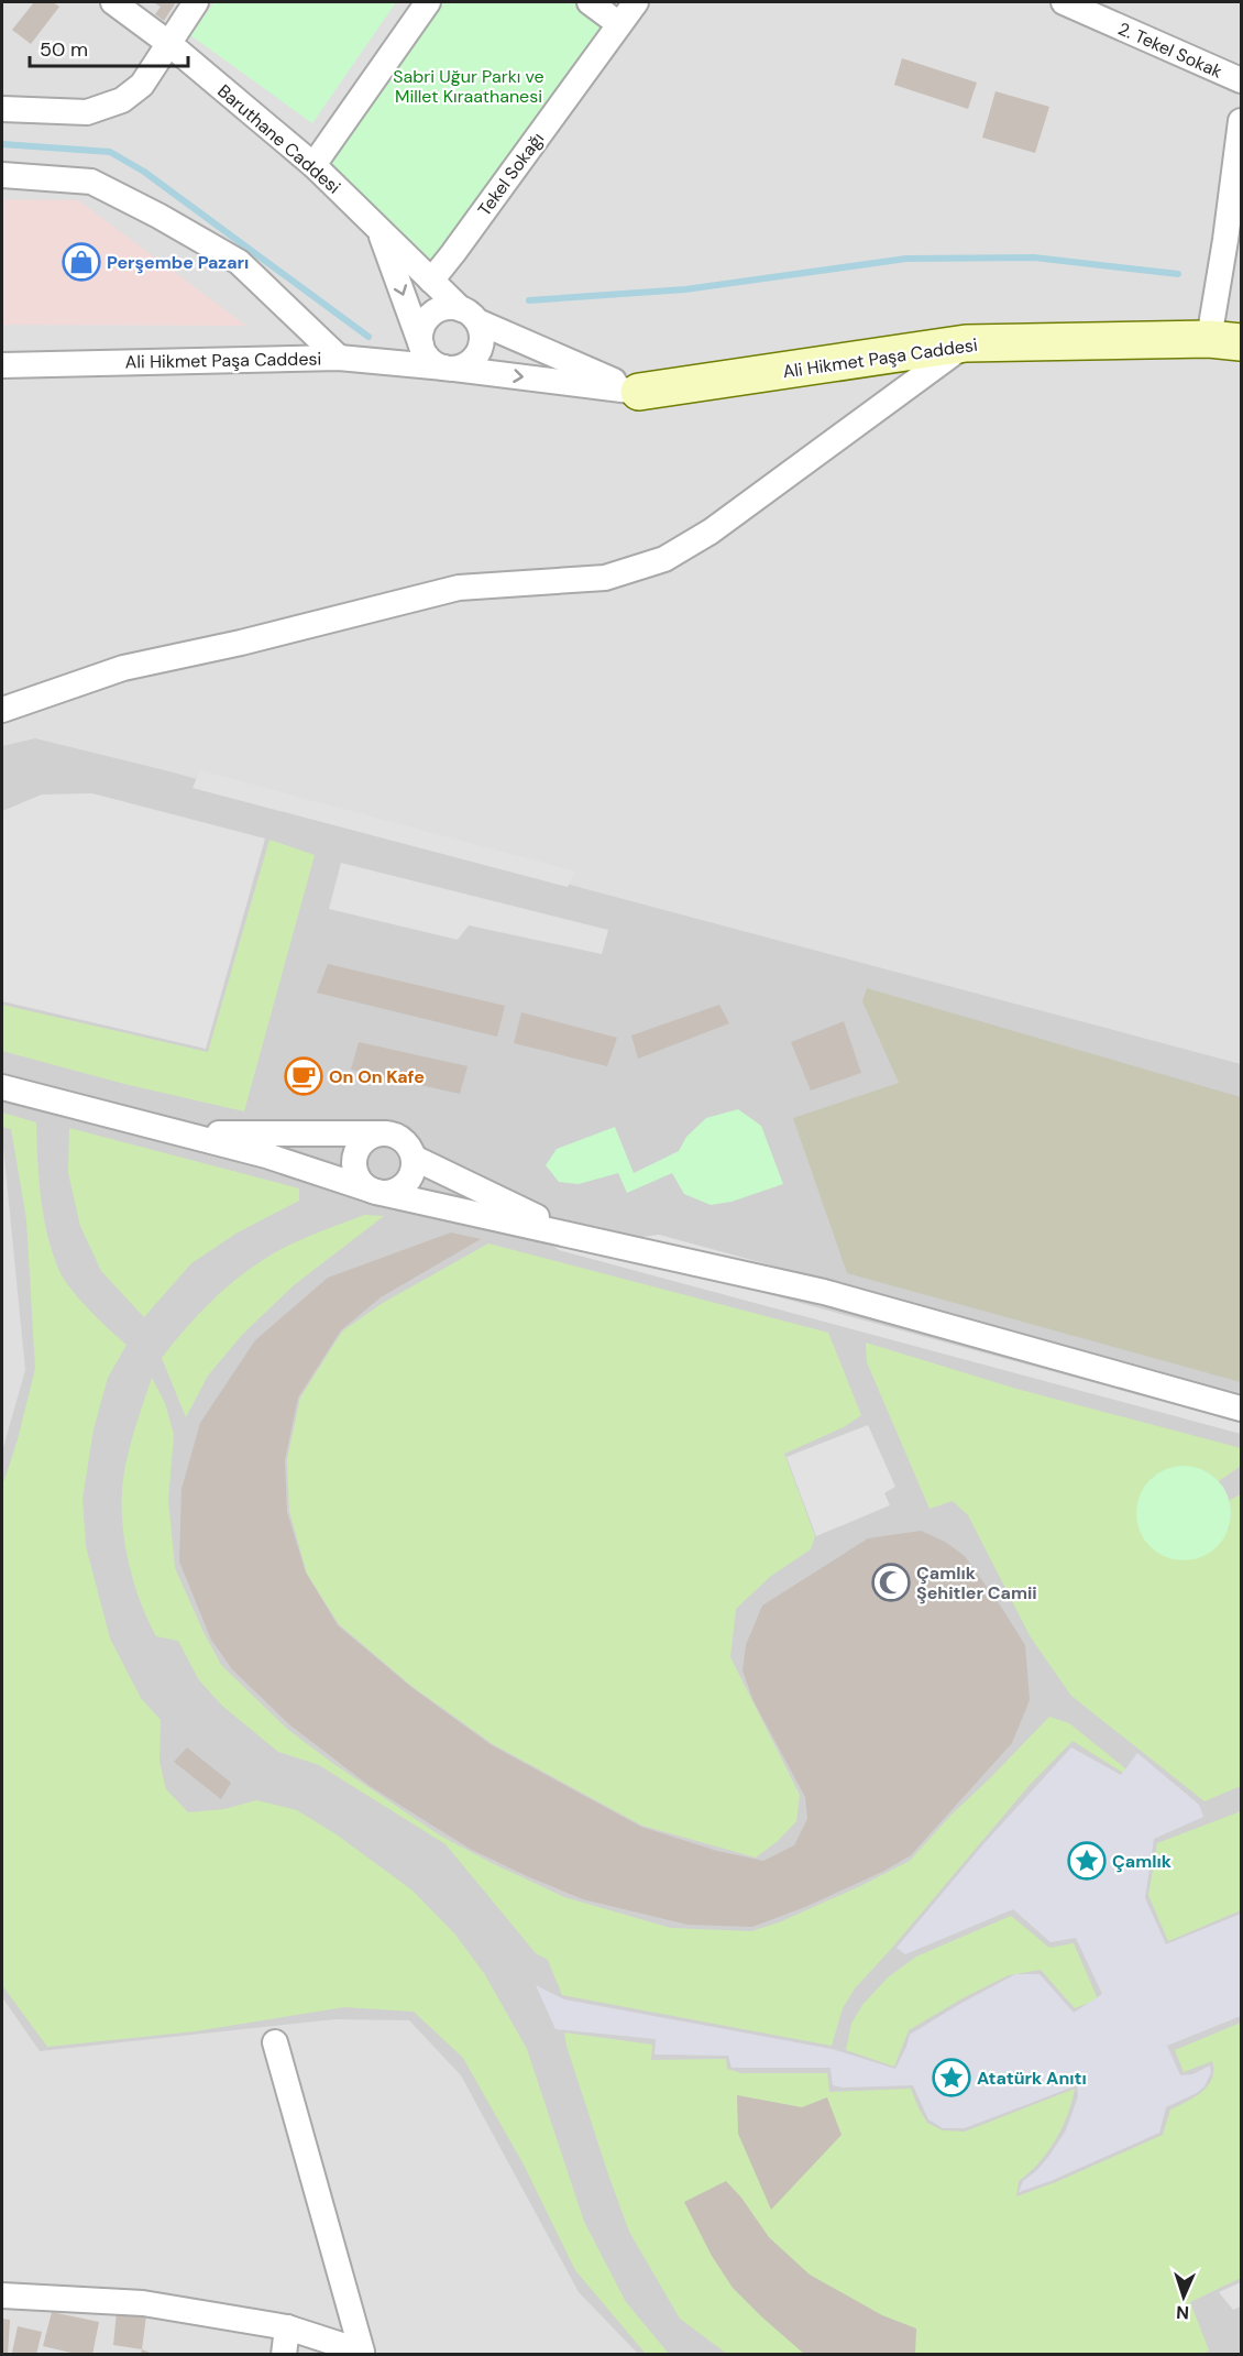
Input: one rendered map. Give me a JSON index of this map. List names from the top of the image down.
{
  "streets": {
    "main road": ["Ali Hikmet Paşa Caddesi"],
    "street": ["2. Tekel Sokak", "Baruthane Caddesi", "Tekel Sokağı"]
  },
  "crossings": [
    ["Baruthane Caddesi", "Tekel Sokağı"],
    ["Baruthane Caddesi", "Ali Hikmet Paşa Caddesi"]
  ],
  "parks": ["Sabri Uğur Parkı ve Millet Kıraathanesi"],
  "places": {
    "shop": ["Perşembe Pazarı"],
    "cafe": ["On On Kafe"],
    "mosque": ["Çamlık Şehitler Camii"],
    "place": ["Çamlık", "Atatürk Anıtı"]
  },
  "scale_bar": "50 m",
  "north": "bottom"
}
